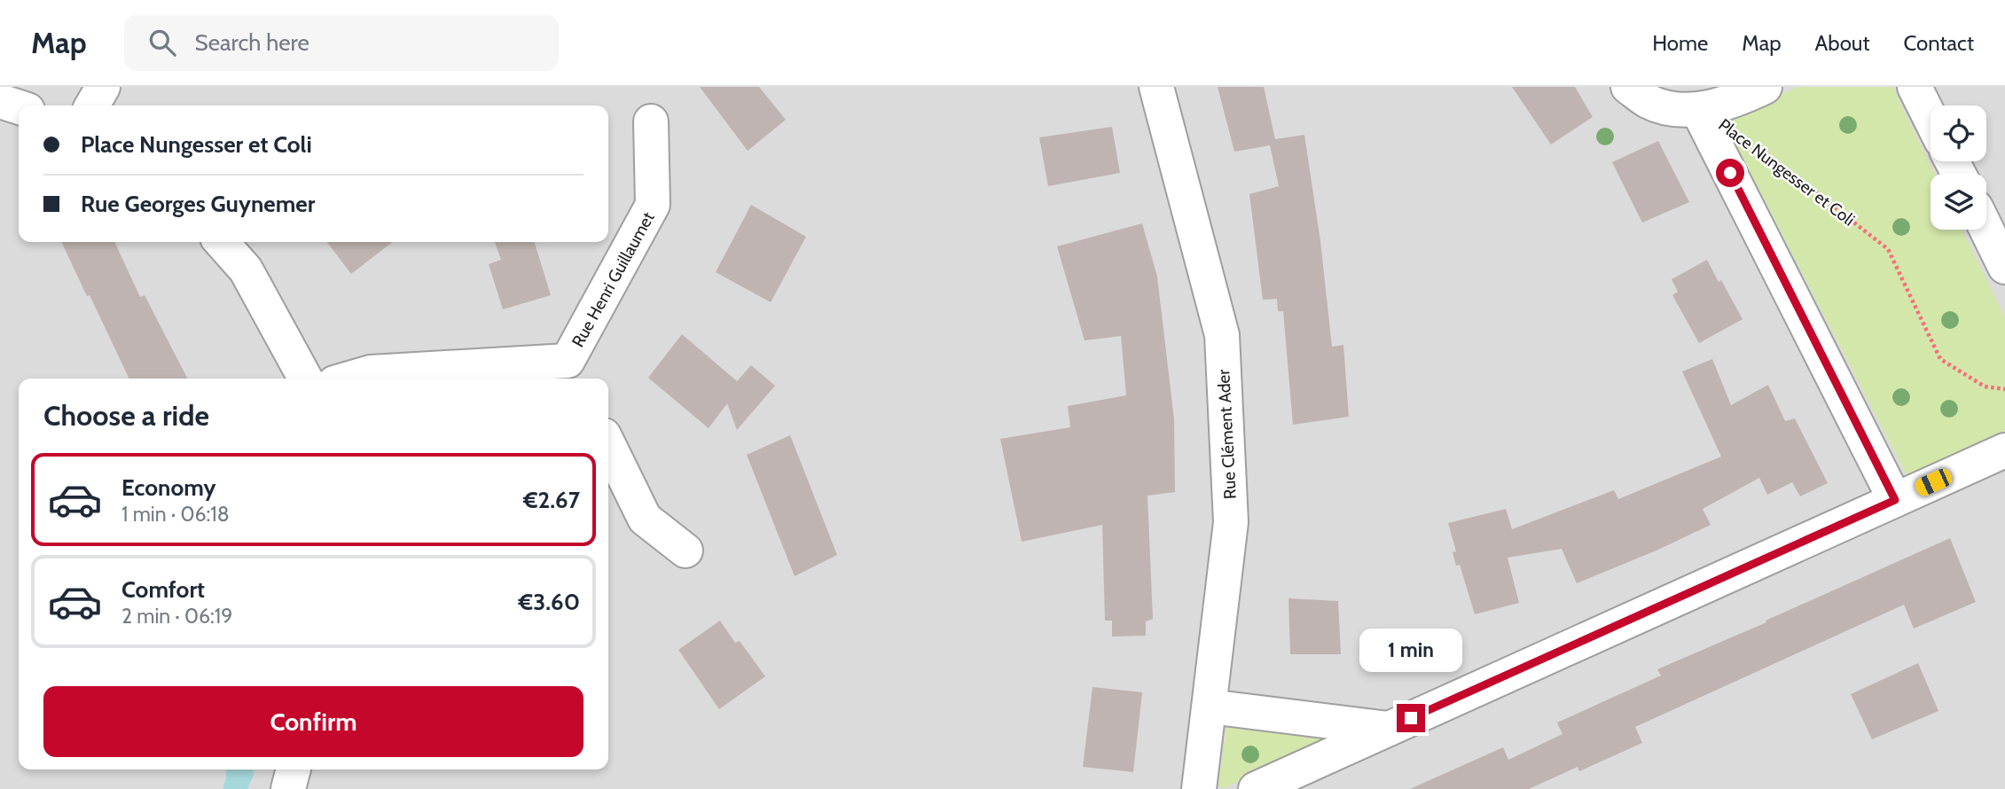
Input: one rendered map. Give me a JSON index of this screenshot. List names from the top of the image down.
{
  "streets": {
    "street": ["Place Nungesser et Coli", "Rue Henri Guillaumet", "Rue Clément Ader"]
  },
  "page": {
    "header": "Map",
    "search": "Search here",
    "nav": [
      "Home",
      "Map",
      "About",
      "Contact"
    ],
    "banner": ["Place Nungesser et Coli", "Rue Georges Guynemer"],
    "heading": "Choose a ride",
    "list": [
      {
        "name": "Economy",
        "note": "1 min · 06:18",
        "value": "€2.67"
      },
      {
        "name": "Comfort",
        "note": "2 min · 06:19",
        "value": "€3.60"
      }
    ],
    "bubble": "1 min",
    "buttons": "Confirm"
  }
}
